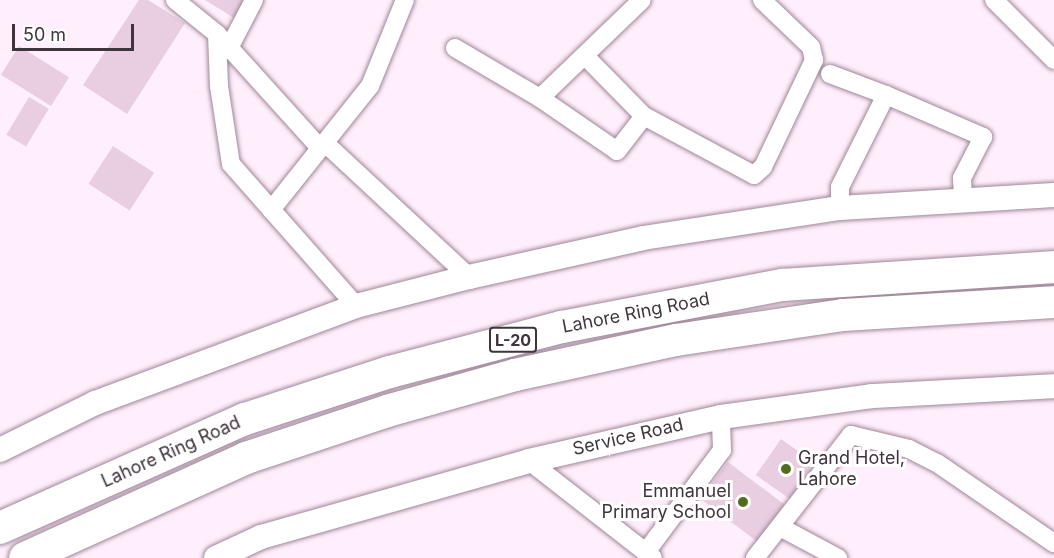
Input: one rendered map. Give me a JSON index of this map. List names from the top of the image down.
{
  "streets": {
    "highway": ["Lahore Ring Road", "L-20"],
    "street": ["Service Road"]
  },
  "places": ["Grand Hotel, Lahore", "Emmanuel Primary School"],
  "scale_bar": "50 m"
}
